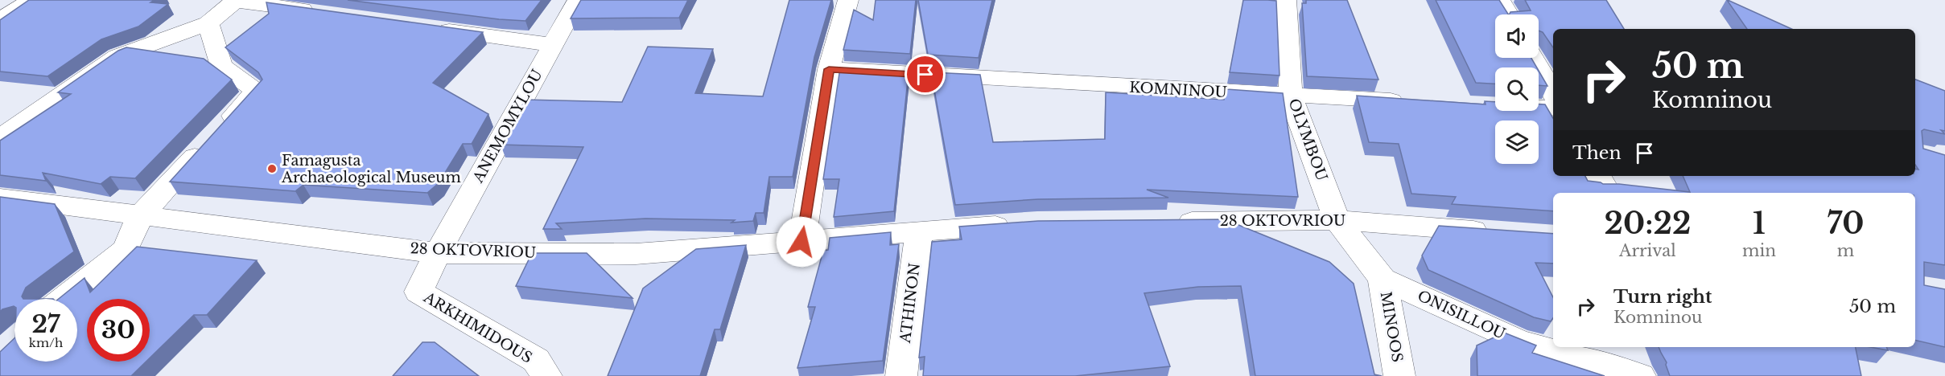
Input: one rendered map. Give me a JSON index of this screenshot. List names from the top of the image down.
{
  "streets": {
    "street": [
      "KOMNINOU",
      "ANEMOMYLOU",
      "OLYMBOU",
      "28 OKTOVRIOU",
      "ATHINON",
      "ONISILLOU",
      "MINOOS",
      "ARKHIMIDOUS"
    ]
  },
  "crossings": [
    ["KOMNINOU", "OLYMBOU"],
    ["ANEMOMYLOU", "28 OKTOVRIOU"],
    ["ANEMOMYLOU", "ARKHIMIDOUS"],
    ["OLYMBOU", "28 OKTOVRIOU"],
    ["OLYMBOU", "ONISILLOU"],
    ["28 OKTOVRIOU", "ATHINON"],
    ["28 OKTOVRIOU", "ONISILLOU"],
    ["28 OKTOVRIOU", "ARKHIMIDOUS"],
    ["ONISILLOU", "MINOOS"]
  ],
  "places": ["Famagusta Archaeological Museum"],
  "page": {
    "turn": ["50 m", "Komninou"],
    "then": "Then",
    "eta": [
      "20:22",
      "Arrival",
      "1",
      "min",
      "70",
      "m"
    ],
    "list": [
      {
        "name": "Turn right",
        "note": "Komninou",
        "value": "50 m"
      }
    ],
    "speed": "27 km/h",
    "limit": "30"
  }
}
